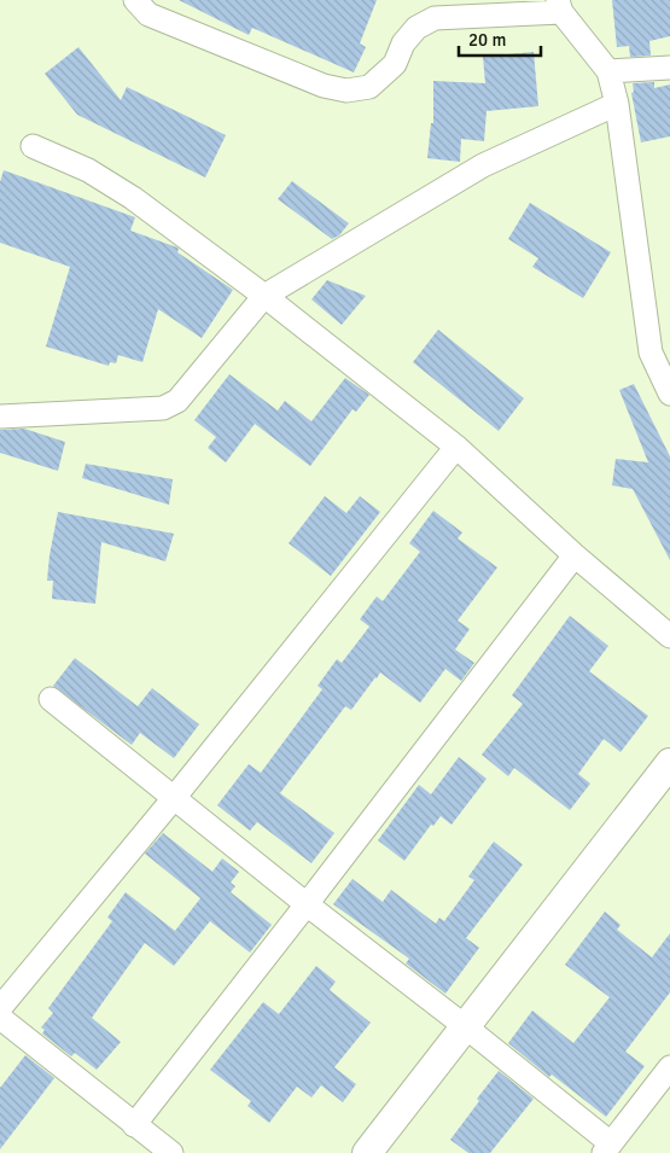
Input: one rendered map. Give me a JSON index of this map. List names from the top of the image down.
{
  "scale_bar": "20 m"
}
